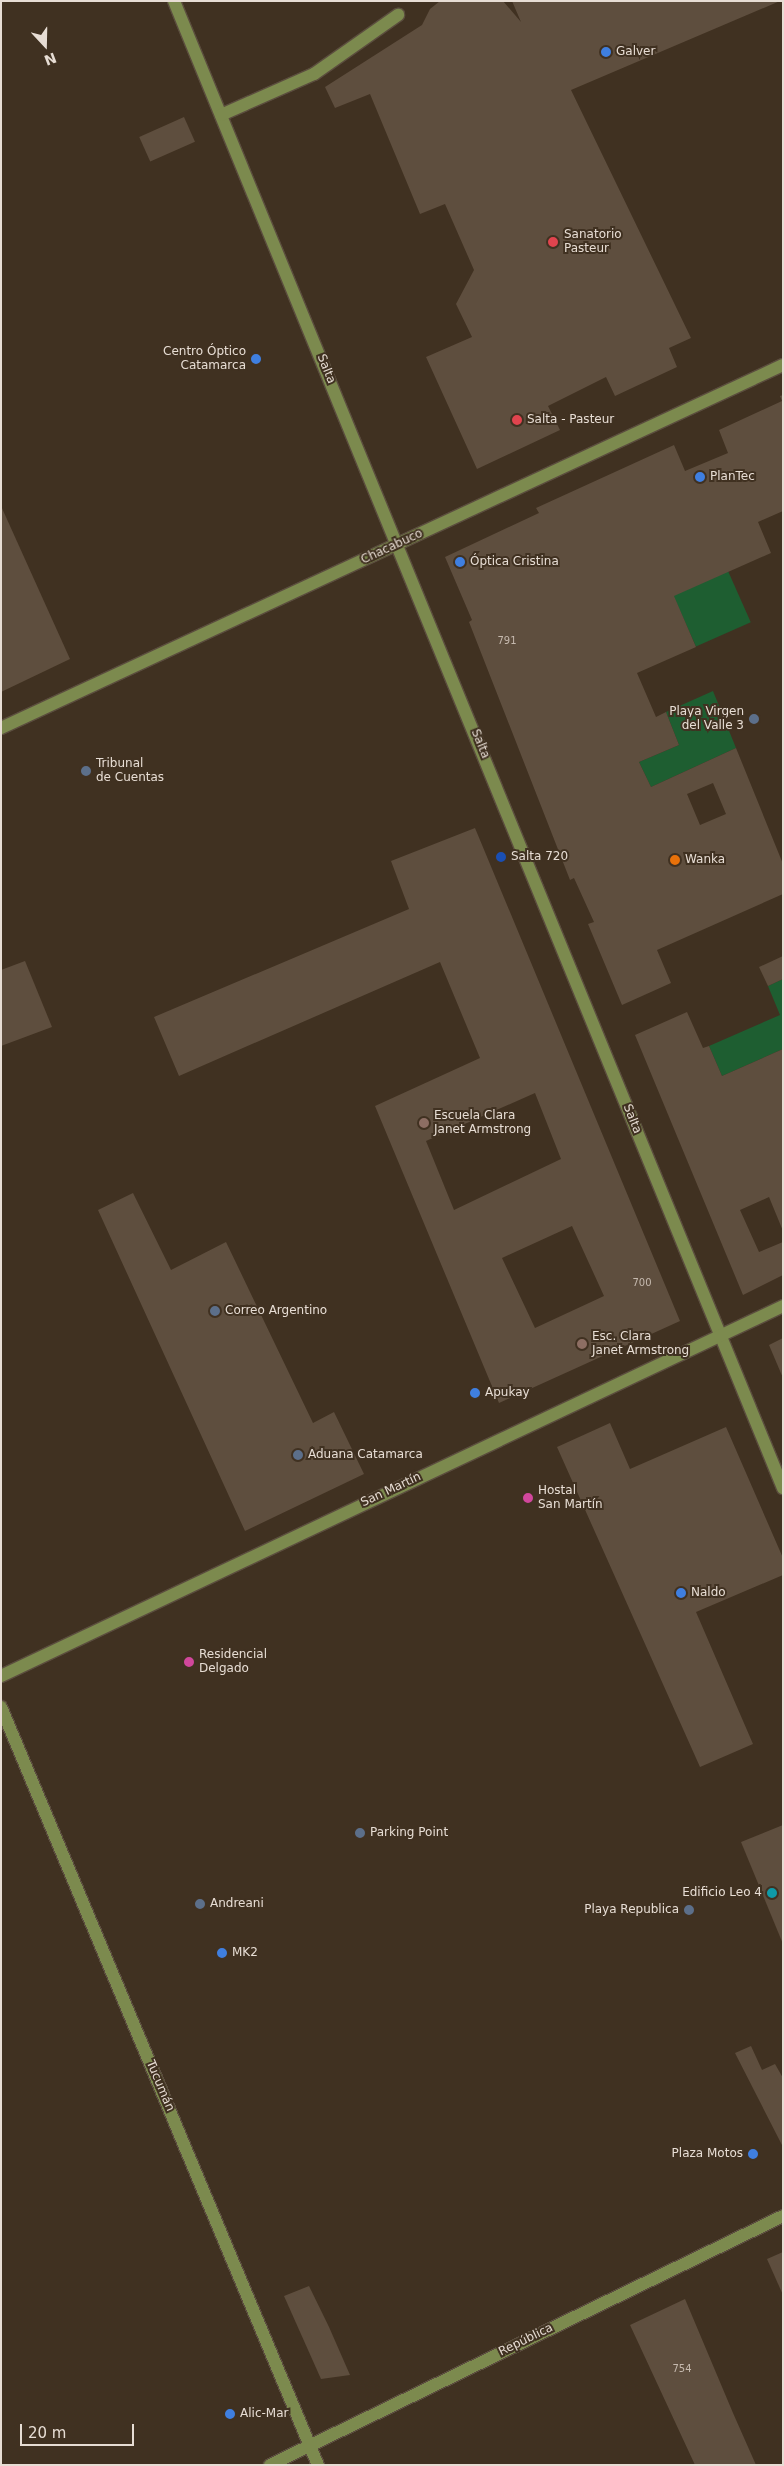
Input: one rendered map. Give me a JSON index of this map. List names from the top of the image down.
{
  "streets": {
    "street": [
      "Salta",
      "Chacabuco",
      "San Martín",
      "Tucumán",
      "República"
    ]
  },
  "crossings": [
    ["Salta", "Chacabuco"],
    ["Salta", "San Martín"],
    ["Tucumán", "República"]
  ],
  "places": [
    "Galver",
    "Sanatorio Pasteur",
    "Centro Óptico Catamarca",
    "Salta - Pasteur",
    "PlanTec",
    "Óptica Cristina",
    "Playa Virgen del Valle 3",
    "Tribunal de Cuentas",
    "Salta 720",
    "Wanka",
    "Escuela Clara Janet Armstrong",
    "Correo Argentino",
    "Esc. Clara Janet Armstrong",
    "Apukay",
    "Aduana Catamarca",
    "Hostal San Martín",
    "Naldo",
    "Residencial Delgado",
    "Parking Point",
    "Edificio Leo 4",
    "Andreani",
    "Playa Republica",
    "MK2",
    "Plaza Motos",
    "Alic-Mar"
  ],
  "house_numbers": ["791", "700", "754"],
  "scale_bar": "20 m",
  "north": "bottom"
}
